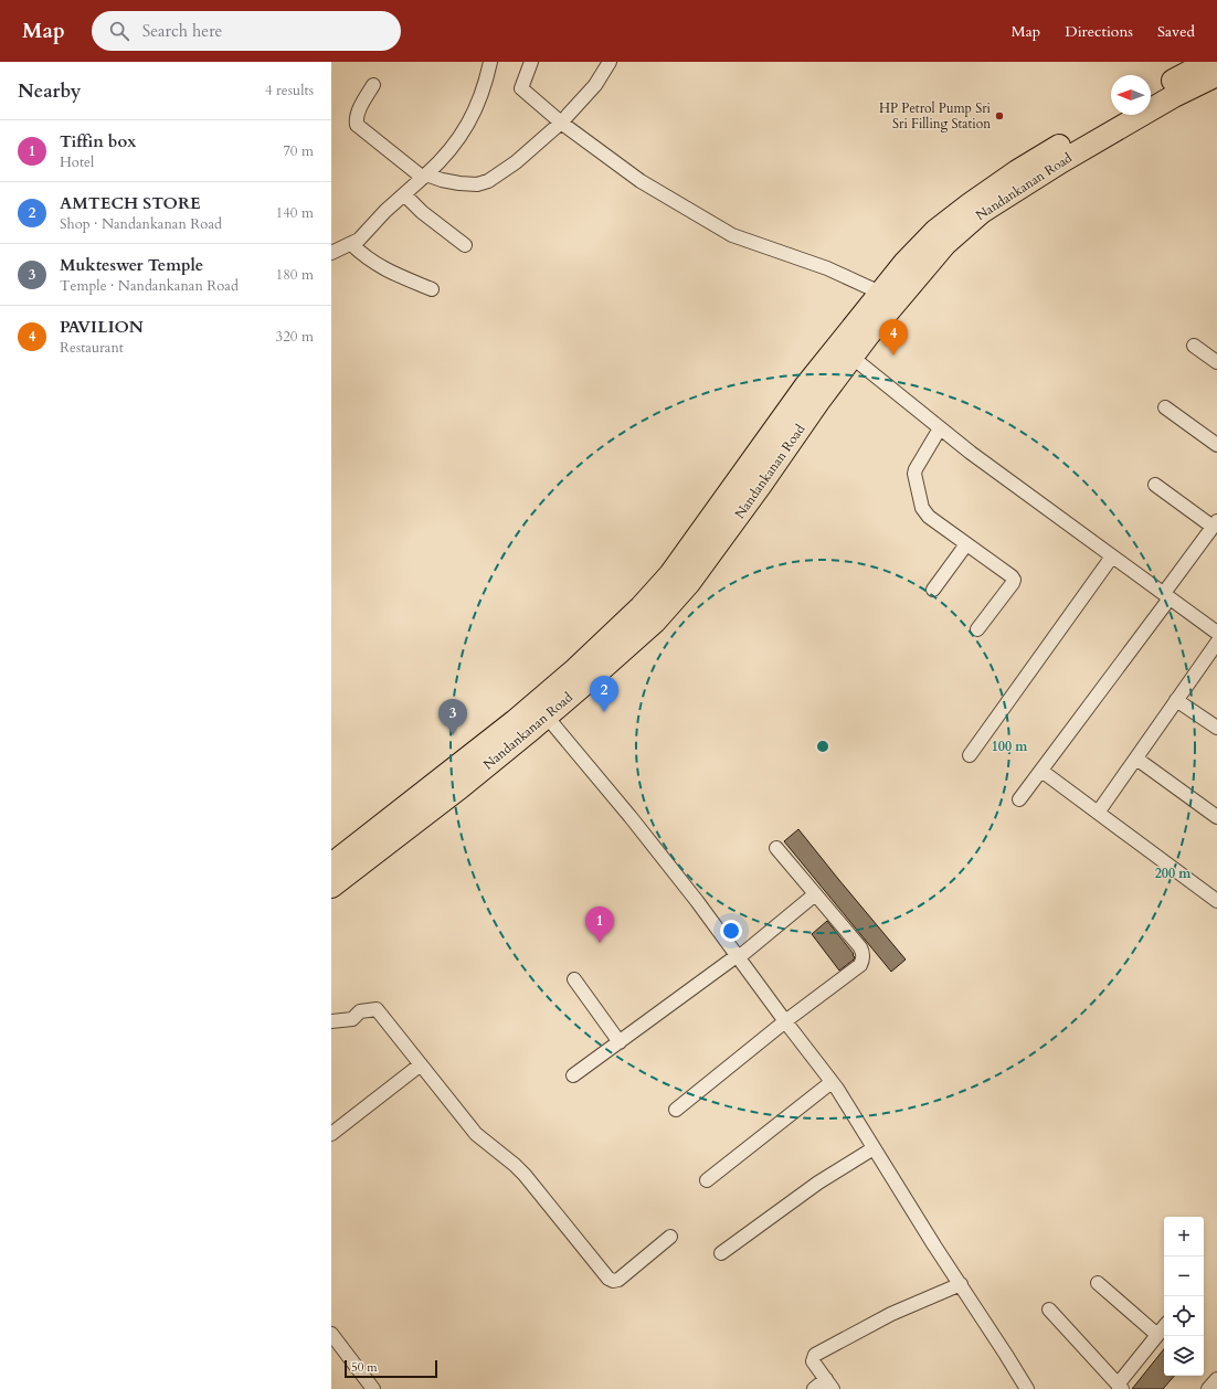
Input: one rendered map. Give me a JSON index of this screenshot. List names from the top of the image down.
{
  "streets": {
    "main road": ["Nandankanan Road"]
  },
  "places": ["HP Petrol Pump Sri Sri Filling Station"],
  "scale_bar": "50 m",
  "north": "left",
  "page": {
    "header": "Map",
    "search": "Search here",
    "nav": ["Map", "Directions", "Saved"],
    "heading": ["Nearby", "4 results"],
    "list": [
      {
        "mark": "1",
        "name": "Tiffin box",
        "note": "Hotel",
        "value": "70 m"
      },
      {
        "mark": "2",
        "name": "AMTECH STORE",
        "note": "Shop · Nandankanan Road",
        "value": "140 m"
      },
      {
        "mark": "3",
        "name": "Mukteswer Temple",
        "note": "Temple · Nandankanan Road",
        "value": "180 m"
      },
      {
        "mark": "4",
        "name": "PAVILION",
        "note": "Restaurant",
        "value": "320 m"
      }
    ],
    "pins": [
      "4",
      "2",
      "3",
      "1"
    ],
    "map_buttons": ["+", "−"],
    "scale": "50 m"
  },
  "rings": ["100 m", "200 m"]
}
